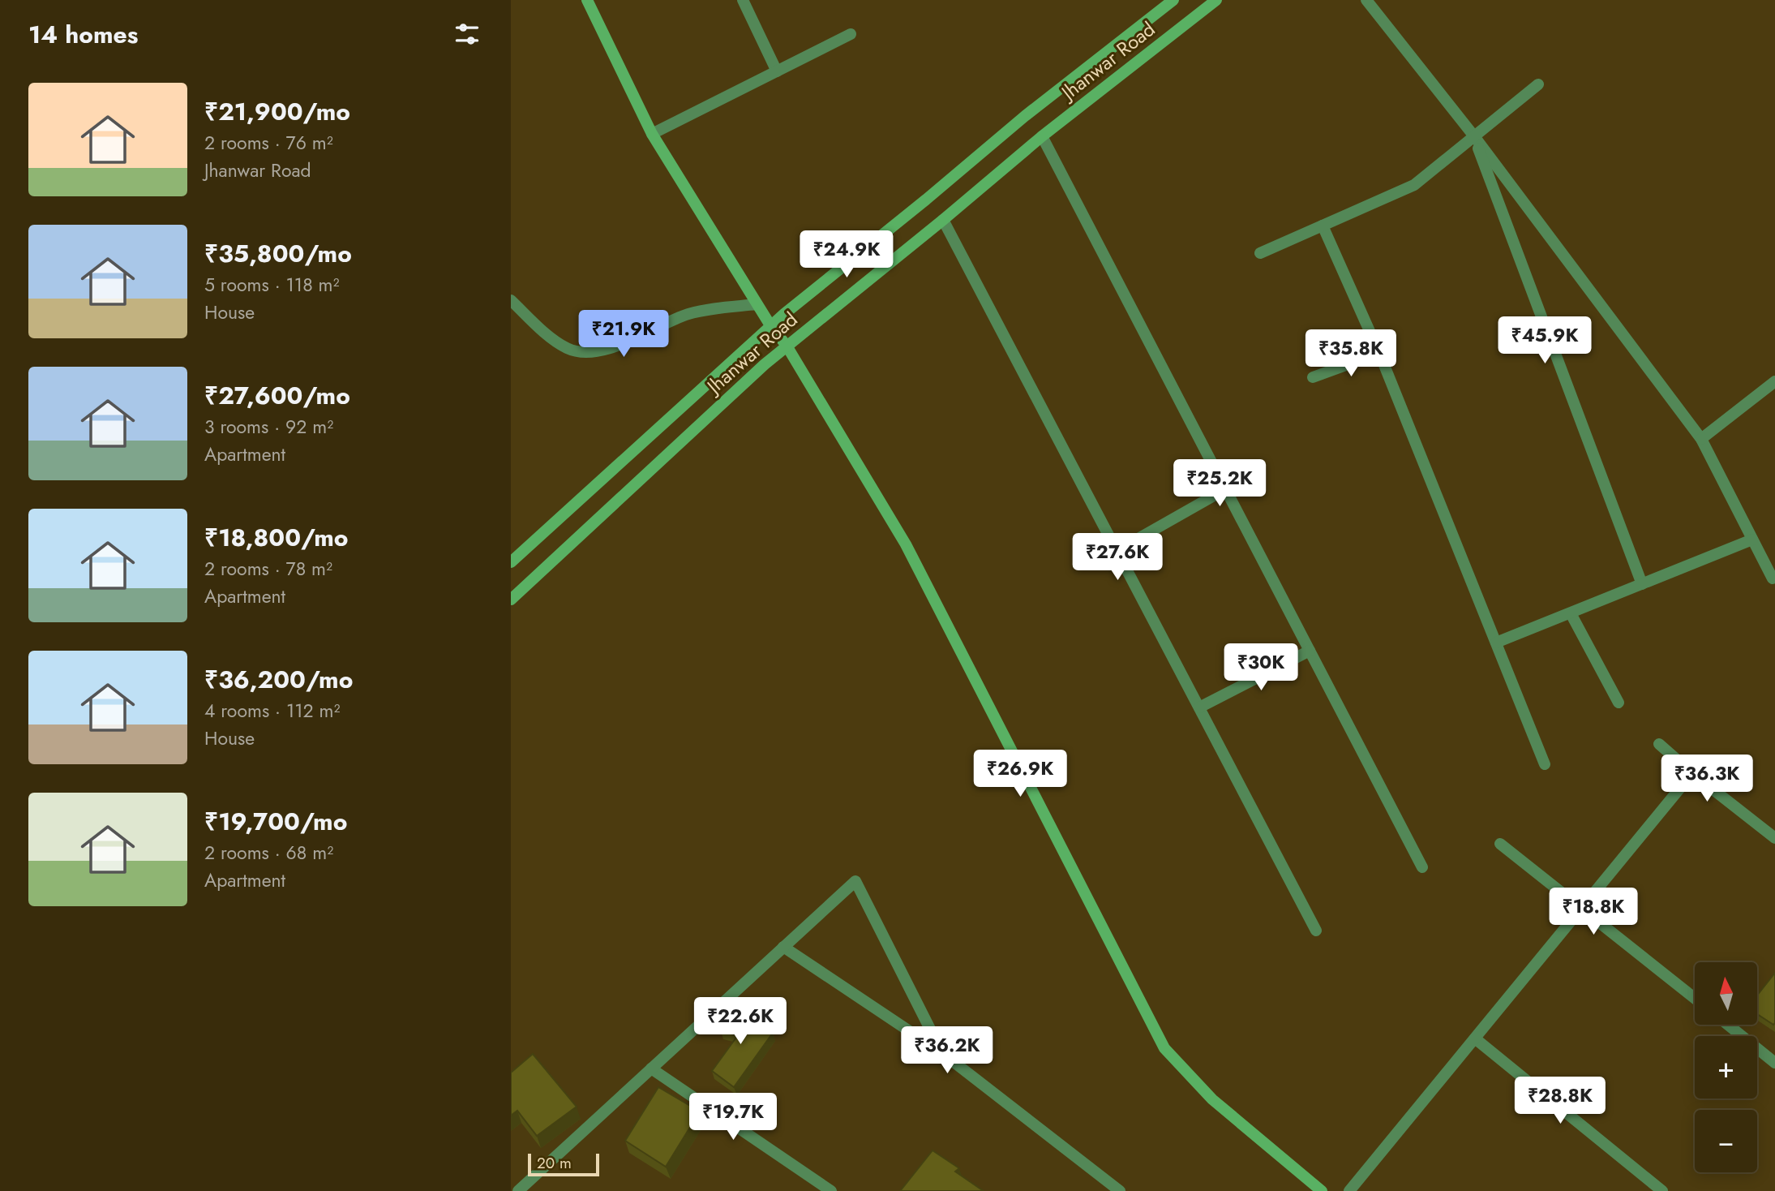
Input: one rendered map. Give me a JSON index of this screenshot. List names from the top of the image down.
{
  "streets": {
    "street": ["Jhanwar Road"]
  },
  "scale_bar": "20 m",
  "north": "top",
  "page": {
    "heading": "14 homes",
    "list": [
      {
        "name": "₹21,900/mo",
        "note": "2 rooms · 76 m² · Jhanwar Road"
      },
      {
        "name": "₹35,800/mo",
        "note": "5 rooms · 118 m² · House"
      },
      {
        "name": "₹27,600/mo",
        "note": "3 rooms · 92 m² · Apartment"
      },
      {
        "name": "₹18,800/mo",
        "note": "2 rooms · 78 m² · Apartment"
      },
      {
        "name": "₹36,200/mo",
        "note": "4 rooms · 112 m² · House"
      },
      {
        "name": "₹19,700/mo",
        "note": "2 rooms · 68 m² · Apartment"
      }
    ],
    "price": [
      "₹24.9K",
      "₹21.9K",
      "₹45.9K",
      "₹35.8K",
      "₹25.2K",
      "₹27.6K",
      "₹30K",
      "₹26.9K",
      "₹36.3K",
      "₹18.8K",
      "₹22.6K",
      "₹36.2K",
      "₹28.8K",
      "₹19.7K"
    ],
    "map_buttons": ["+", "−"],
    "scale": "20 m"
  }
}
